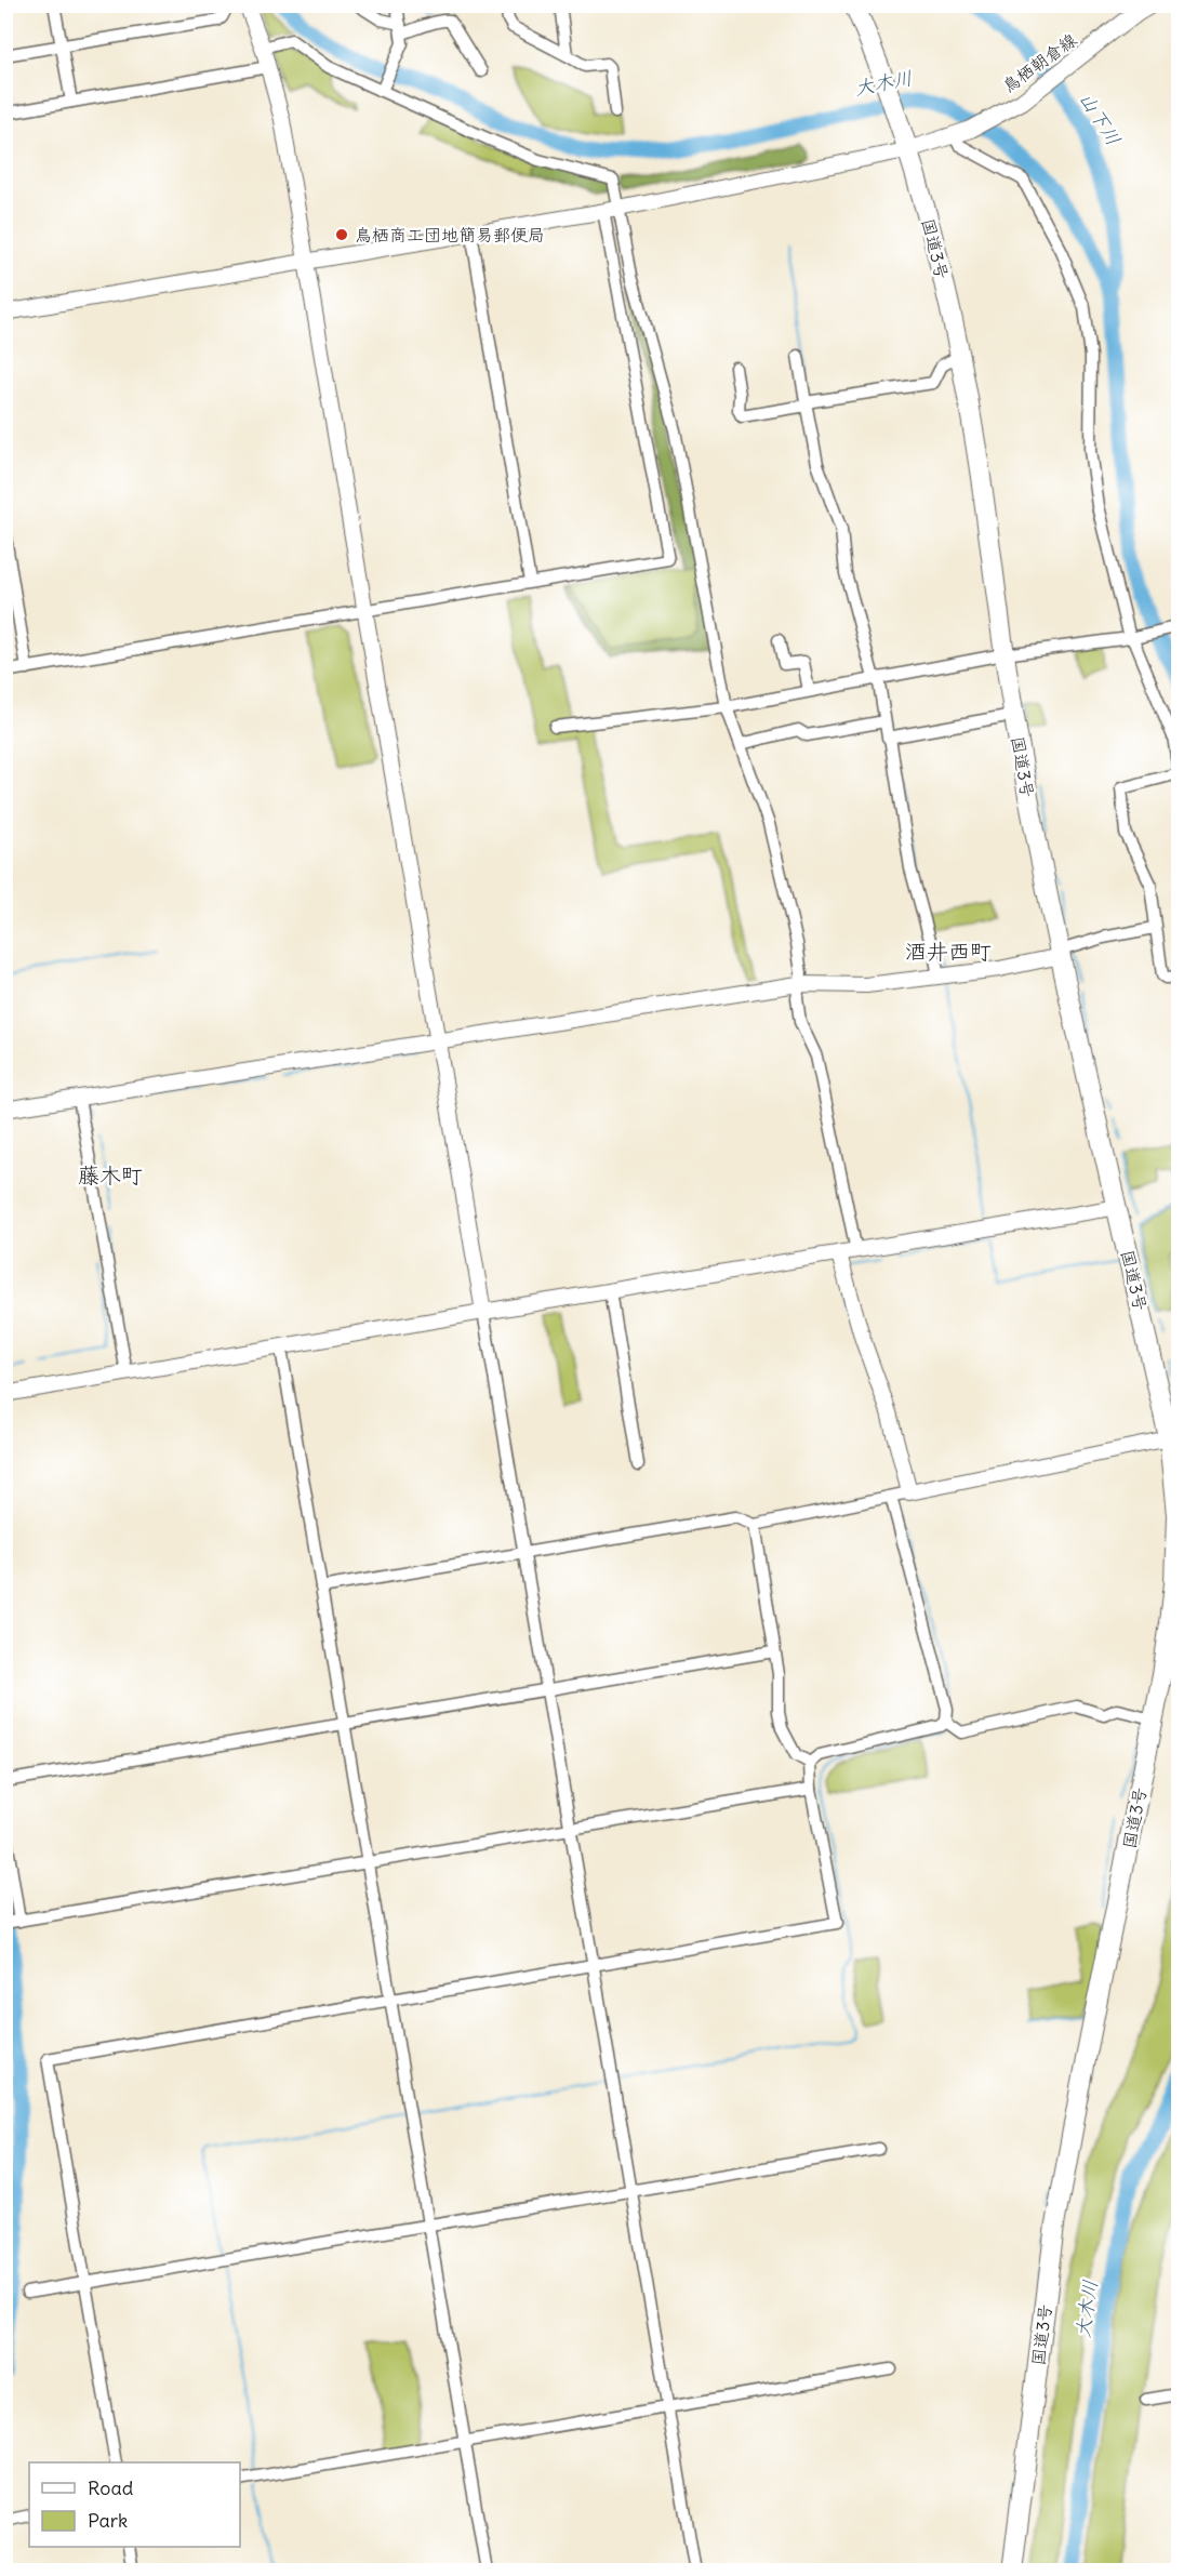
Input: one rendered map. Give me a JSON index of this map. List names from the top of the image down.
{
  "streets": {
    "highway": ["国道3号"],
    "main road": ["鳥栖朝倉線"]
  },
  "crossings": [
    ["鳥栖朝倉線", "国道3号"]
  ],
  "districts": ["酒井西町", "藤木町"],
  "water": ["大木川", "山下川"],
  "places": ["鳥栖商工団地簡易郵便局"],
  "legend": ["Road", "Park"]
}
